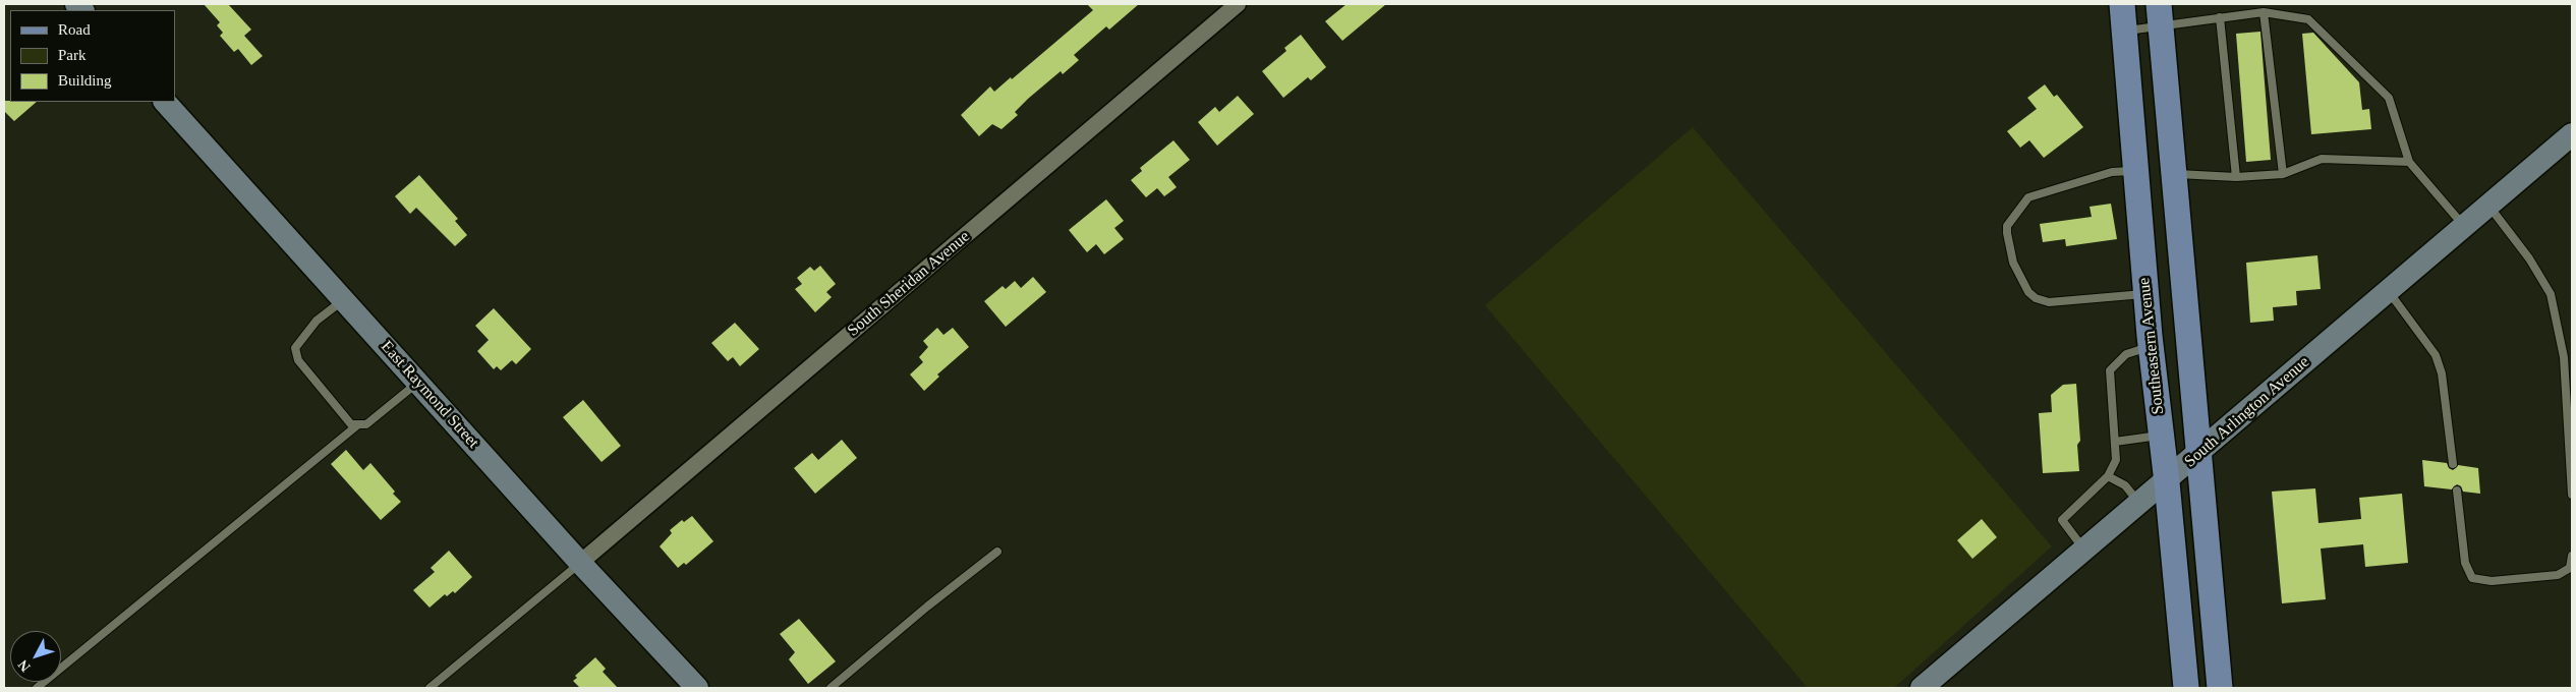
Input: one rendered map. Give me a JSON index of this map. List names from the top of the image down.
{
  "streets": {
    "main road": ["Southeastern Avenue", "East Raymond Street", "South Arlington Avenue"],
    "street": ["South Sheridan Avenue"]
  },
  "crossings": [
    ["South Sheridan Avenue", "East Raymond Street"],
    ["Southeastern Avenue", "South Arlington Avenue"]
  ],
  "legend": ["Road", "Park", "Building"],
  "north": "bottom left"
}
